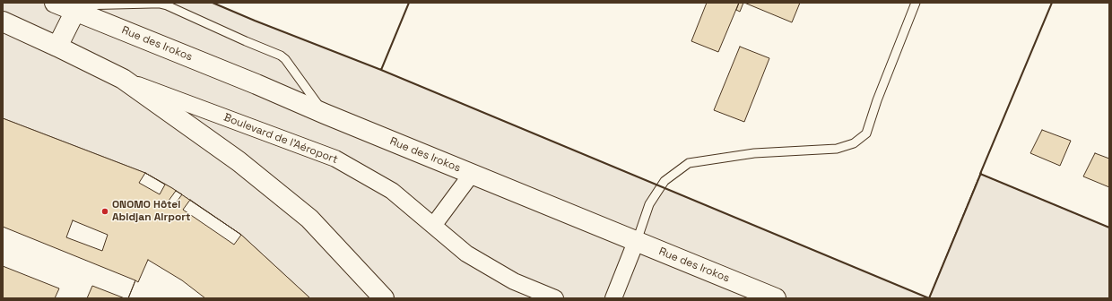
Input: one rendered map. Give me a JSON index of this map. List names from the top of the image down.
{
  "streets": {
    "main road": ["Rue des Irokos"],
    "street": ["Boulevard de l'Aéroport"]
  },
  "places": ["ONOMO Hôtel Abidjan Airport"]
}
